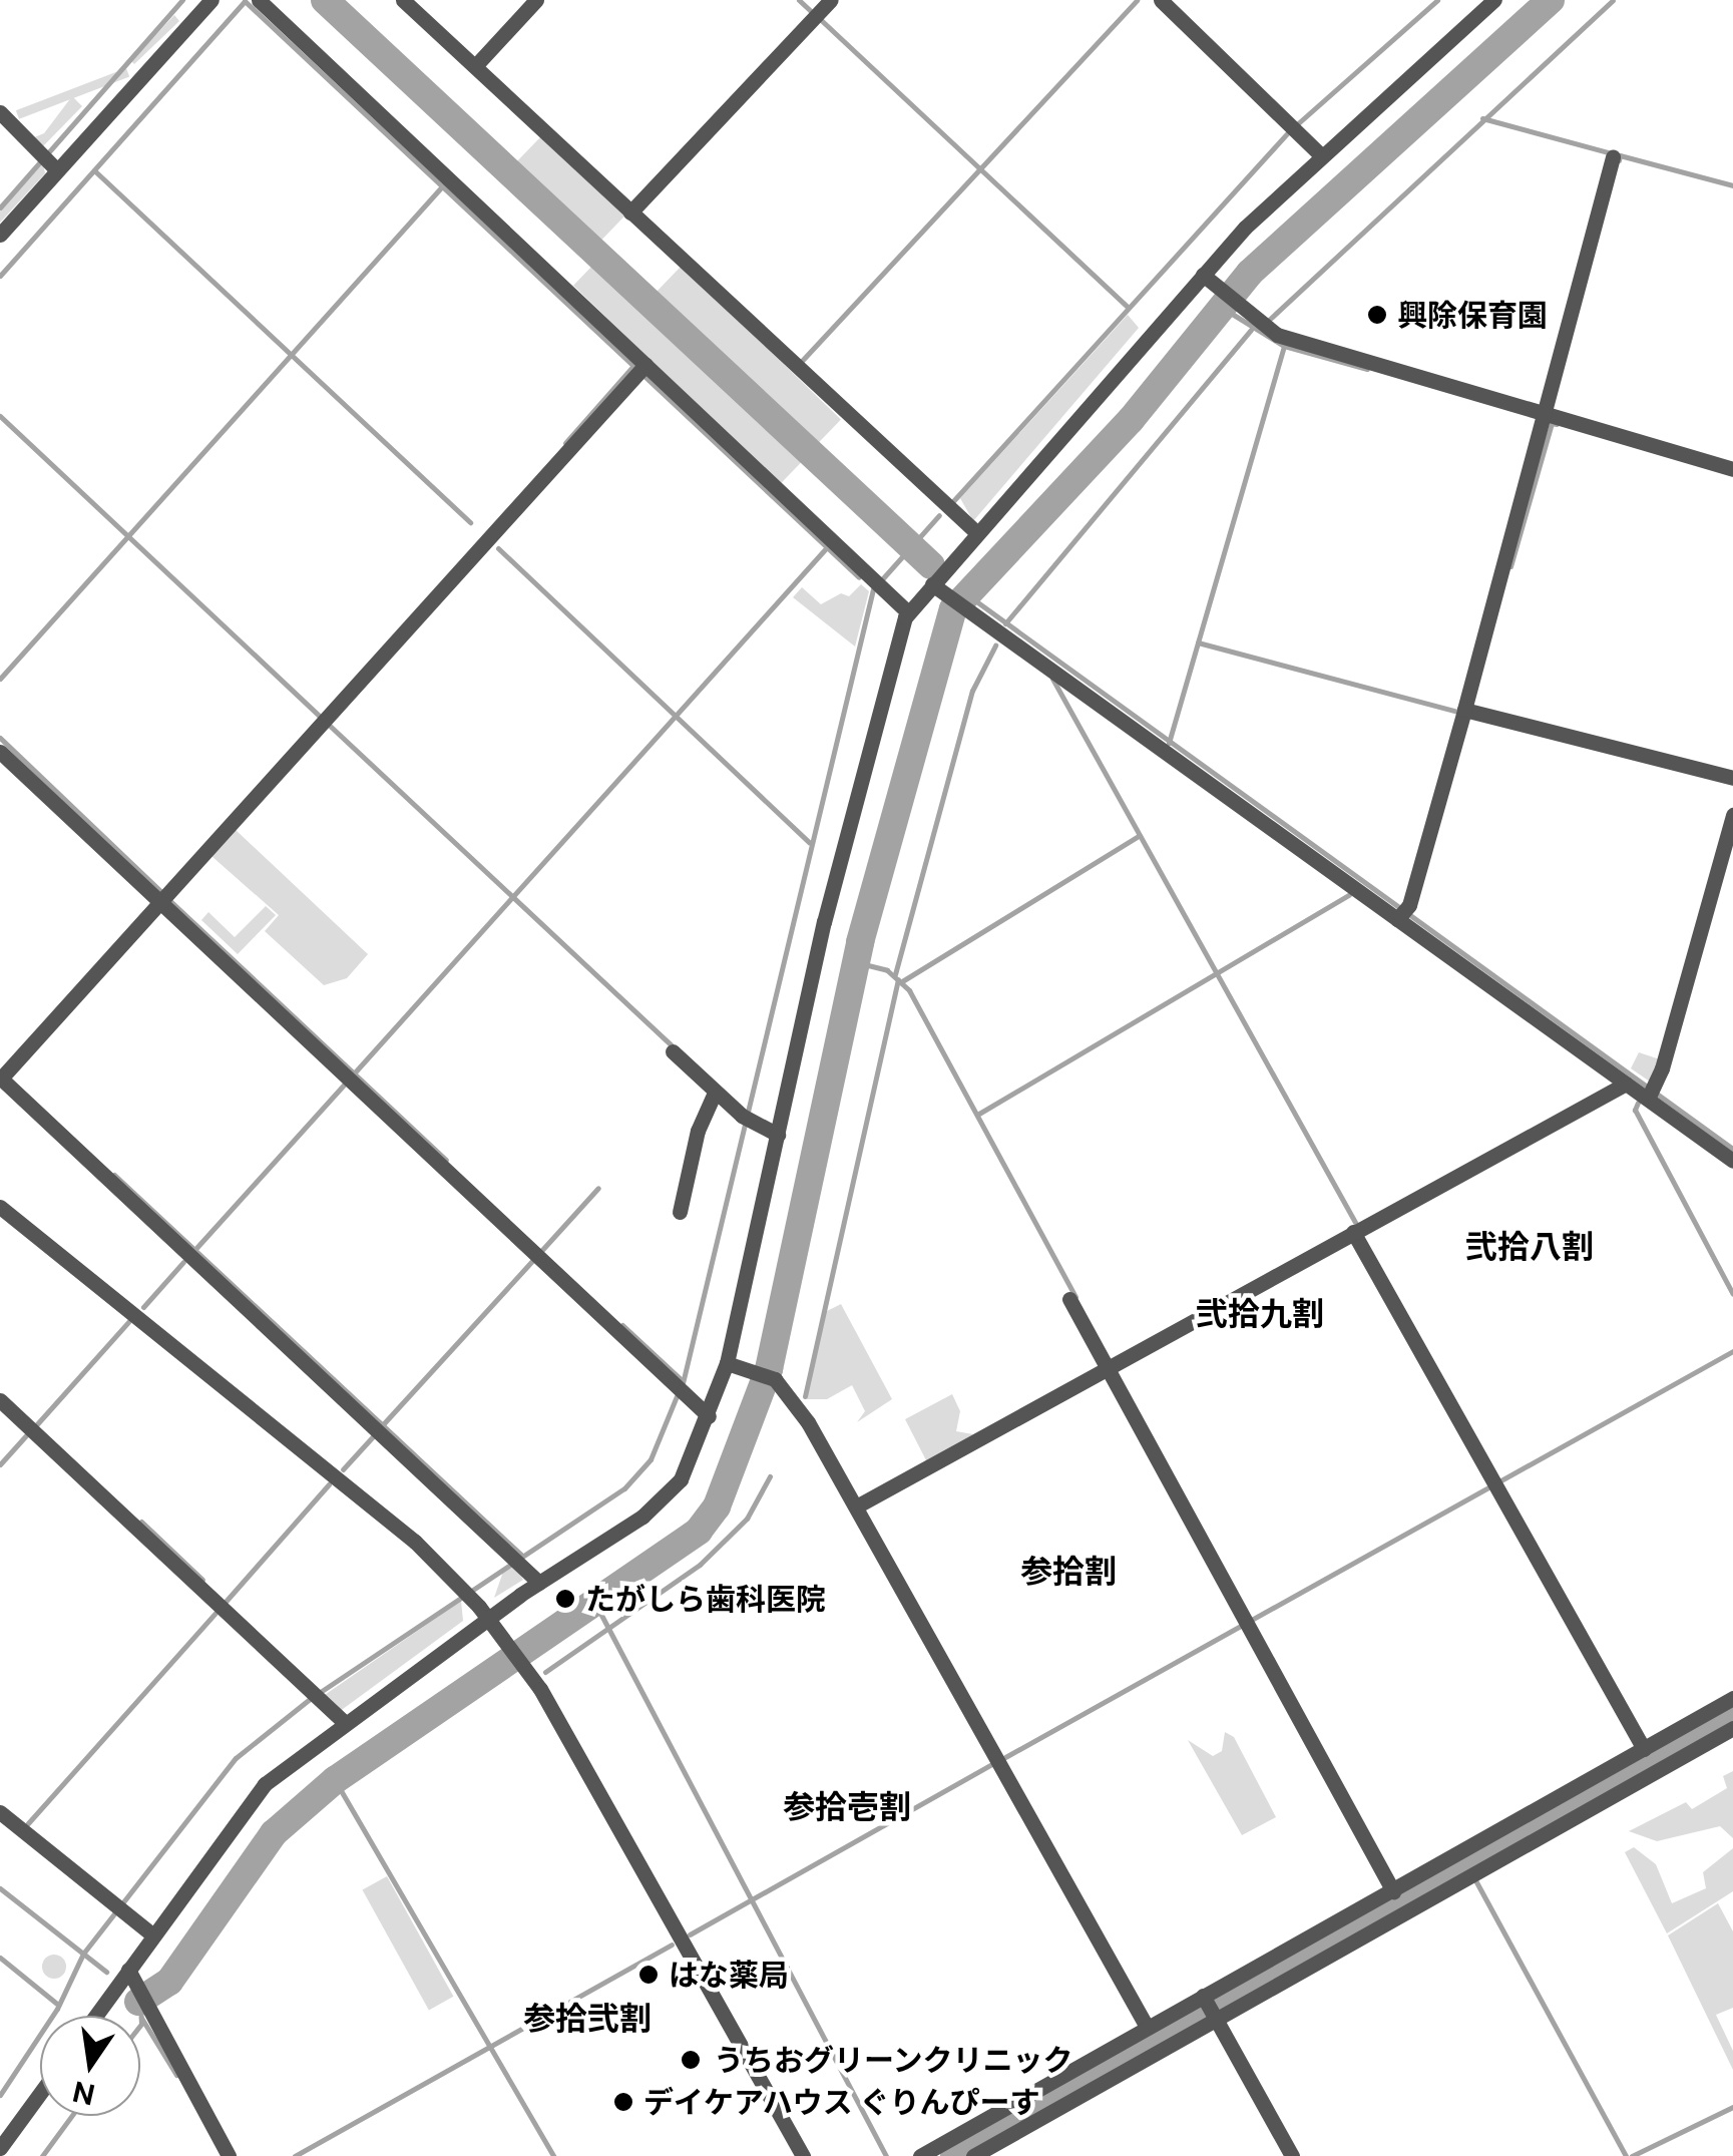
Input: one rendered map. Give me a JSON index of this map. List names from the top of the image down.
{
  "districts": [
    "弐拾八割",
    "弐拾九割",
    "参拾割",
    "参拾壱割",
    "参拾弐割"
  ],
  "places": [
    "興除保育園",
    "たがしら歯科医院",
    "はな薬局",
    "うちおグリーンクリニック",
    "デイケアハウス ぐりんぴーす"
  ],
  "north": "bottom"
}
